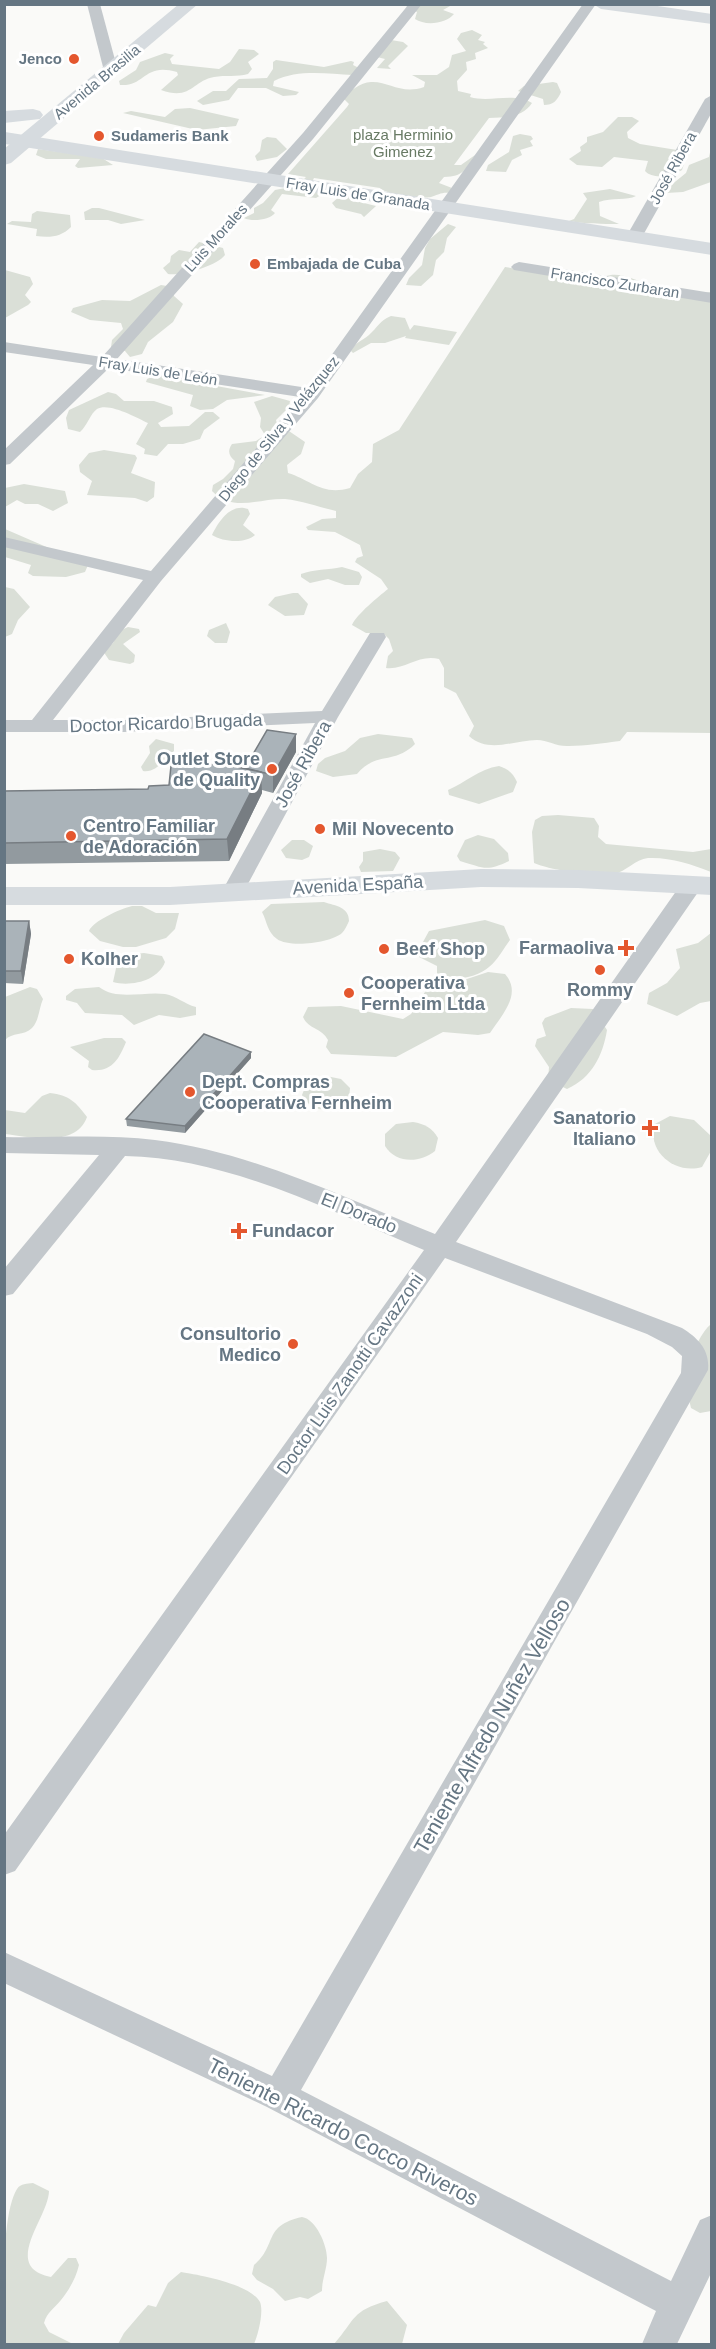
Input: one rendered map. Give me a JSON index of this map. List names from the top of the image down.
{
  "streets": {
    "main road": ["Avenida Brasilia", "Fray Luis de Granada", "Avenida España"],
    "street": [
      "José Ribera",
      "Luis Morales",
      "Francisco Zurbaran",
      "Fray Luis de León",
      "Diego de Silva y Velázquez",
      "Doctor Ricardo Brugada",
      "El Dorado",
      "Doctor Luis Zanotti Cavazzoni",
      "Teniente Alfredo Nuñez Velloso",
      "Teniente Ricardo Cocco Riveros"
    ]
  },
  "crossings": [
    ["Avenida Brasilia", "Fray Luis de Granada"],
    ["José Ribera", "Fray Luis de Granada"],
    ["José Ribera", "Doctor Ricardo Brugada"],
    ["José Ribera", "Avenida España"],
    ["Fray Luis de Granada", "Luis Morales"],
    ["Fray Luis de Granada", "Diego de Silva y Velázquez"],
    ["Luis Morales", "Fray Luis de León"],
    ["Fray Luis de León", "Diego de Silva y Velázquez"],
    ["Diego de Silva y Velázquez", "Doctor Ricardo Brugada"],
    ["Avenida España", "Doctor Luis Zanotti Cavazzoni"],
    ["El Dorado", "Doctor Luis Zanotti Cavazzoni"],
    ["El Dorado", "Teniente Alfredo Nuñez Velloso"],
    ["Teniente Alfredo Nuñez Velloso", "Teniente Ricardo Cocco Riveros"]
  ],
  "parks": ["plaza Herminio Gimenez"],
  "places": {
    "other": [
      "Jenco",
      "Sudameris Bank",
      "Embajada de Cuba",
      "Outlet Store de Quality",
      "Mil Novecento",
      "Centro Familiar de Adoración",
      "Beef Shop",
      "Kolher",
      "Rommy",
      "Cooperativa Fernheim Ltda",
      "Dept. Compras Cooperativa Fernheim",
      "Consultorio Medico"
    ],
    "health": ["Farmaoliva", "Sanatorio Italiano", "Fundacor"]
  }
}
